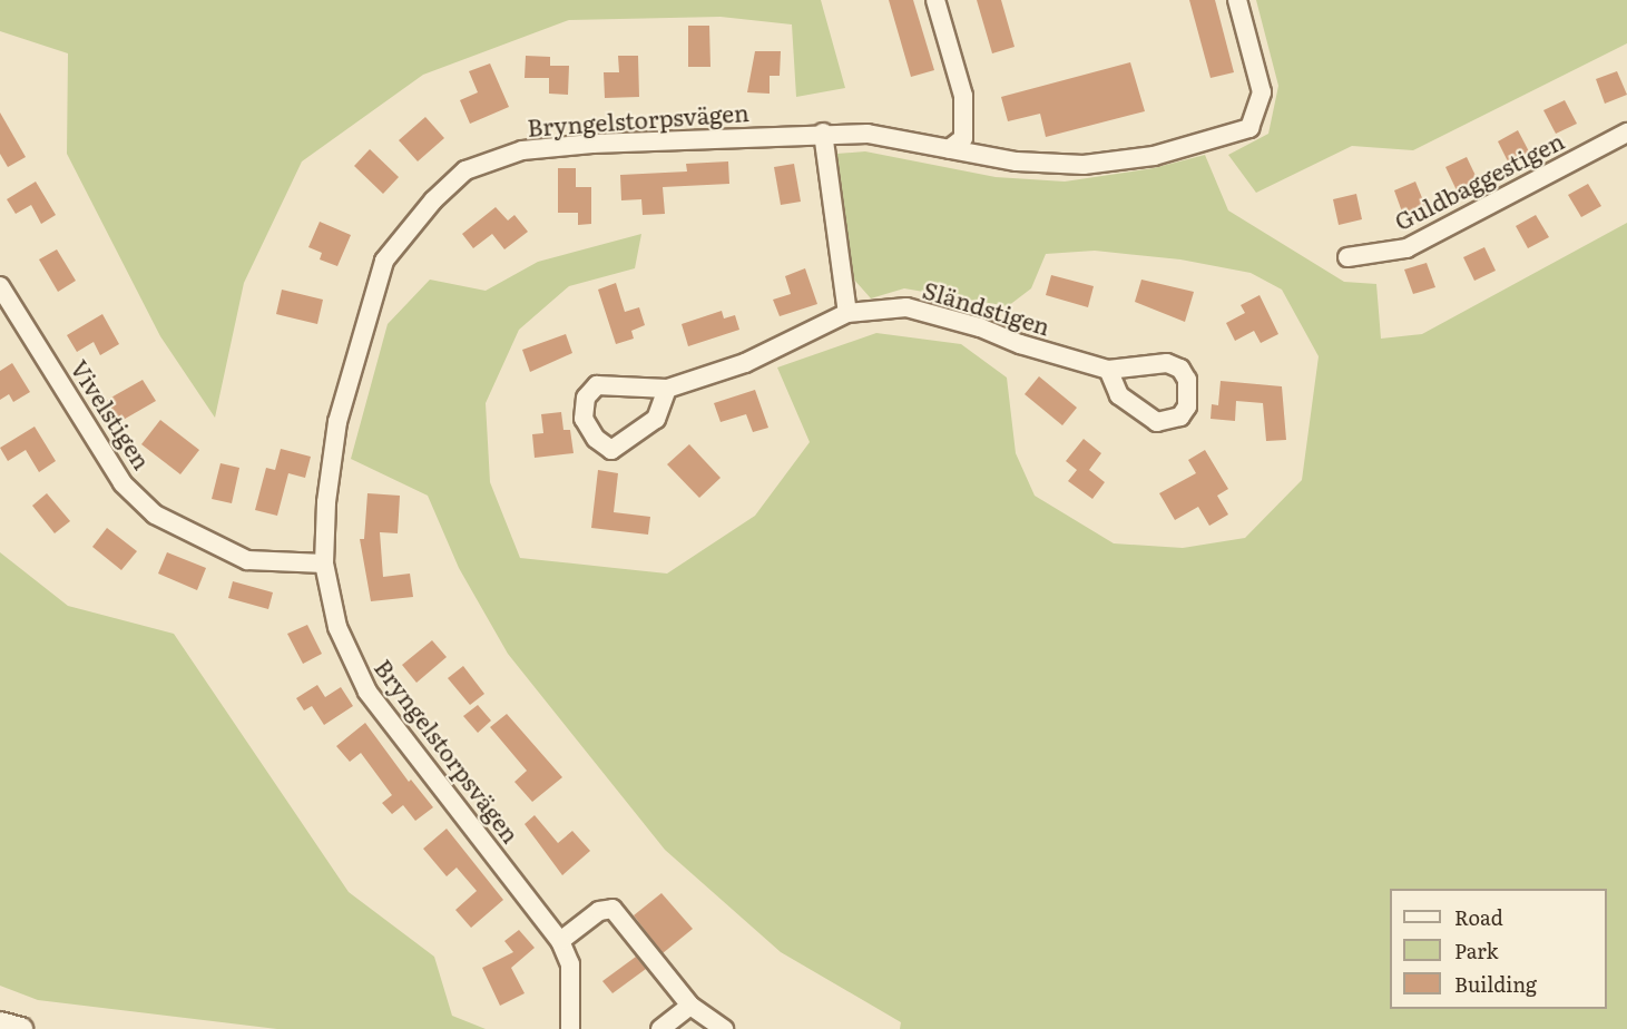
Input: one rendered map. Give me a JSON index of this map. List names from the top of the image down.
{
  "streets": {
    "street": [
      "Bryngelstorpsvägen",
      "Guldbaggestigen",
      "Sländstigen",
      "Vivelstigen"
    ]
  },
  "crossings": [
    ["Bryngelstorpsvägen", "Vivelstigen"]
  ],
  "legend": ["Road", "Park", "Building"]
}
